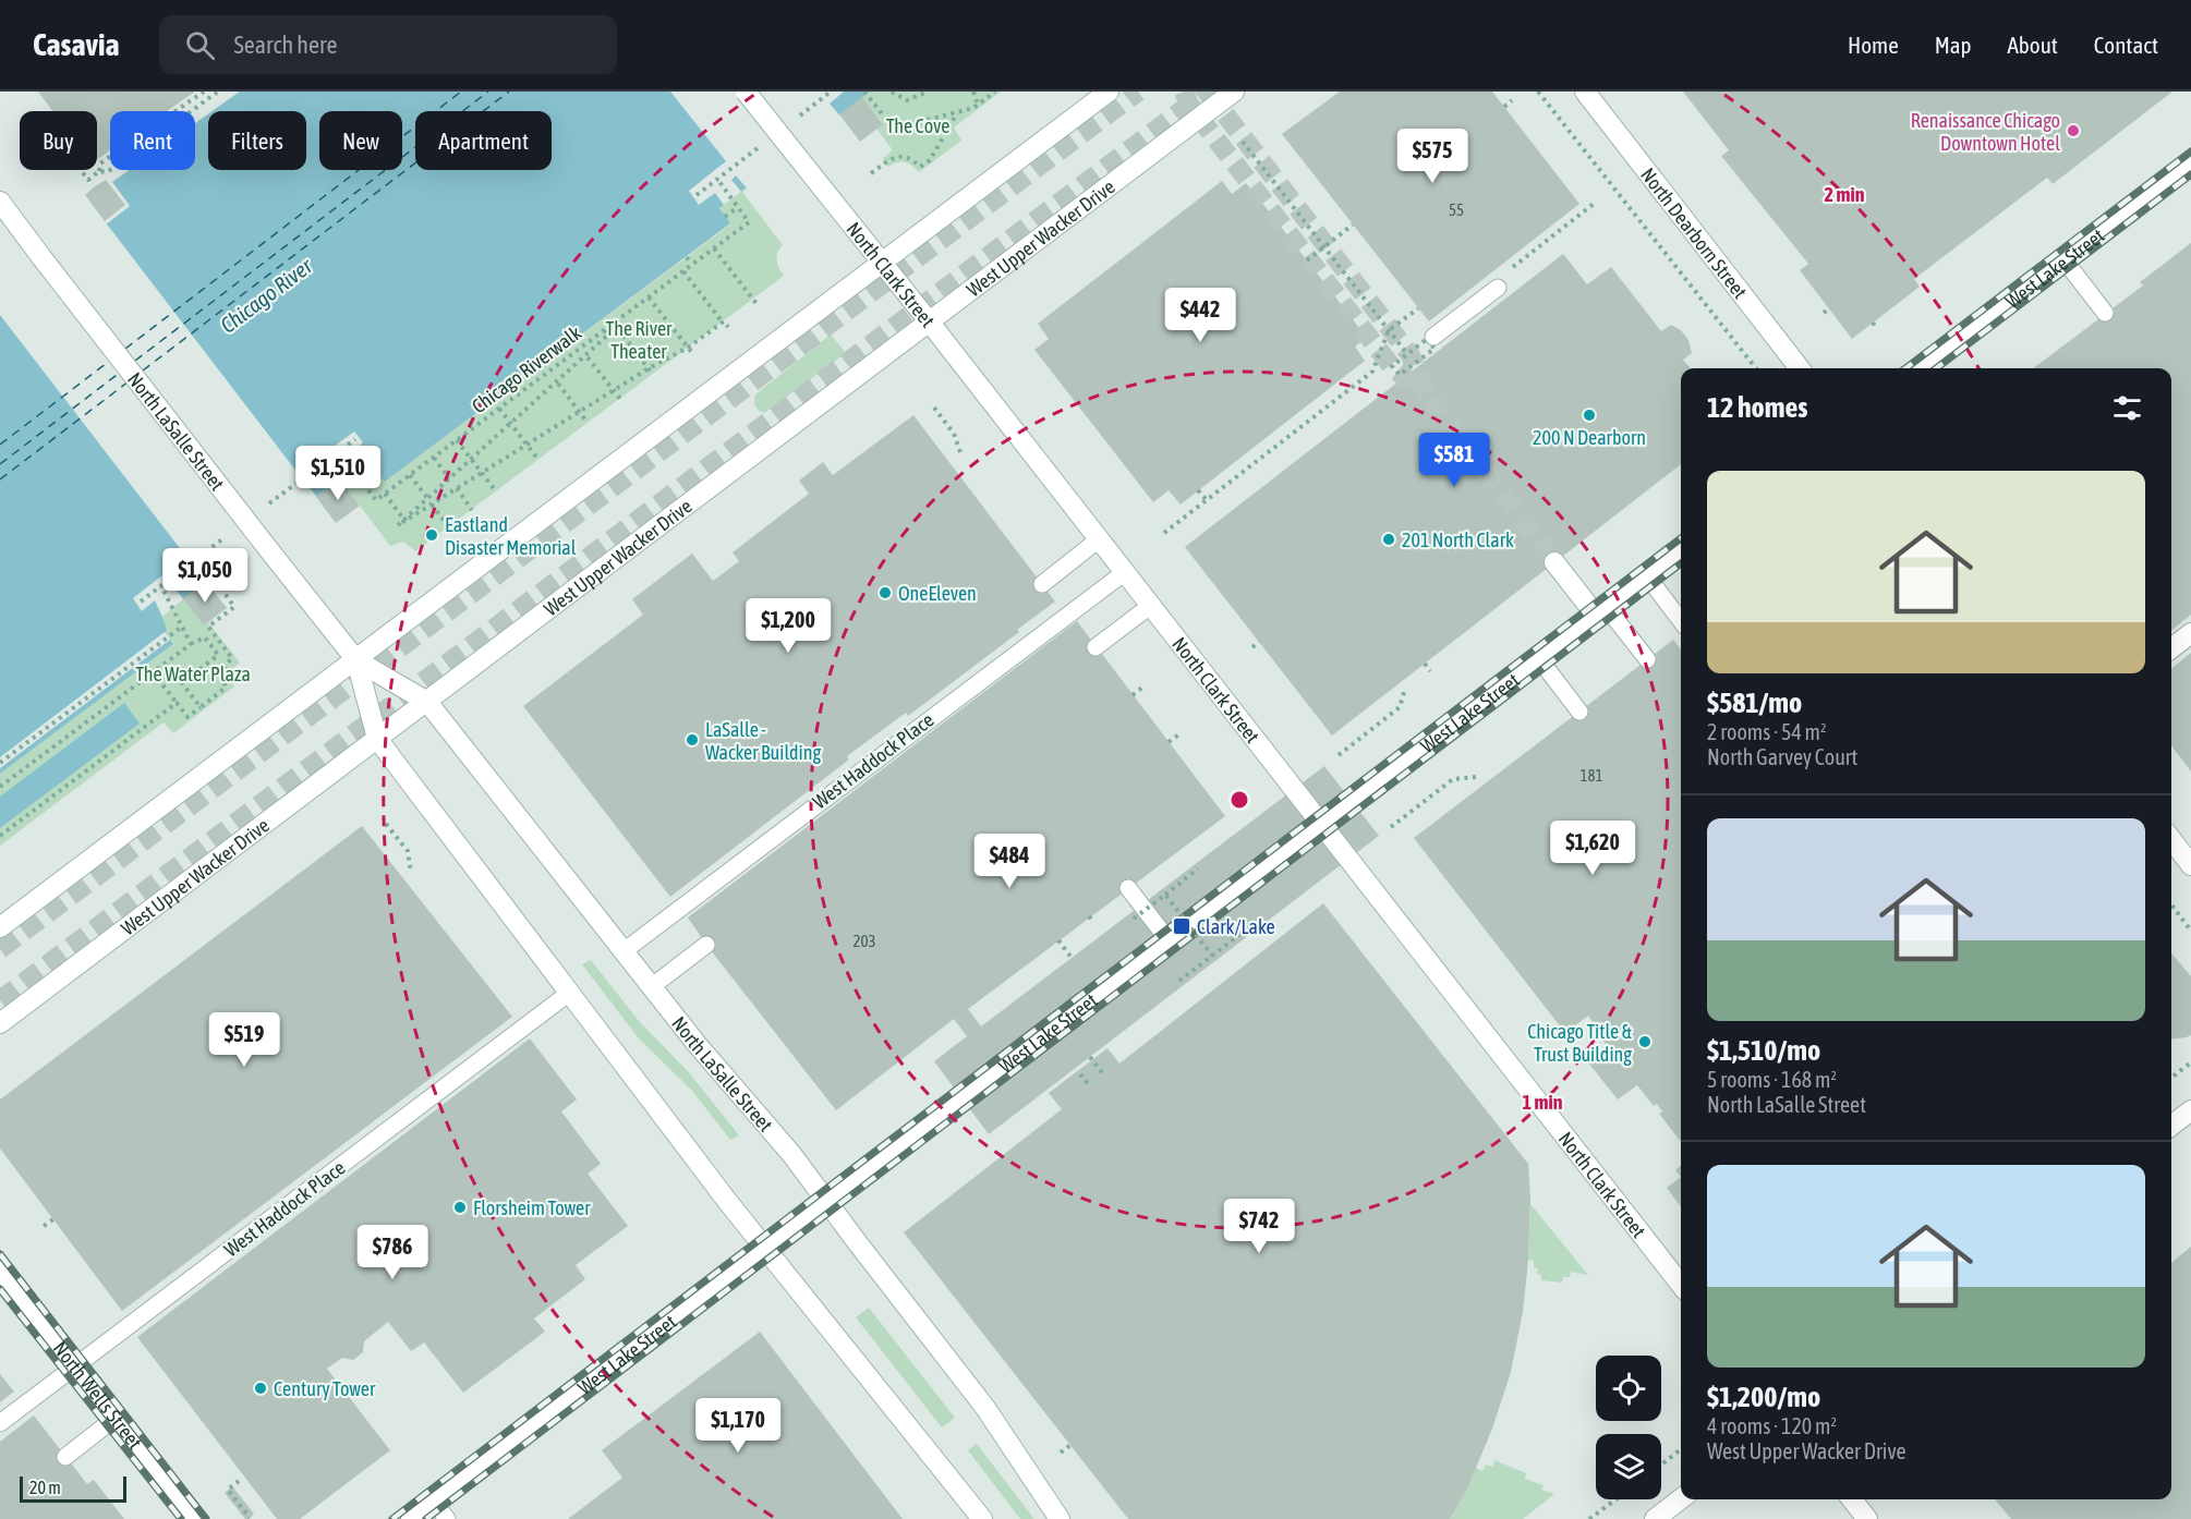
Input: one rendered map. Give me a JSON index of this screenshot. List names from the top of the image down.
{
  "streets": {
    "main road": [
      "North Dearborn Street",
      "West Upper Wacker Drive",
      "West Lake Street",
      "North Clark Street",
      "North LaSalle Street",
      "North Wells Street"
    ],
    "lane": ["West Haddock Place"],
    "path": ["Chicago Riverwalk"]
  },
  "crossings": [
    ["West Upper Wacker Drive", "North Clark Street"],
    ["West Upper Wacker Drive", "North LaSalle Street"],
    ["West Lake Street", "North Clark Street"],
    ["West Lake Street", "North LaSalle Street"],
    ["North Clark Street", "West Haddock Place"],
    ["North LaSalle Street", "West Haddock Place"],
    ["West Haddock Place", "North Wells Street"]
  ],
  "water": ["Chicago River"],
  "parks": ["The Cove", "The River Theater", "The Water Plaza"],
  "places": {
    "other": [
      "Renaissance Chicago Downtown Hotel",
      "200 N Dearborn",
      "Eastland Disaster Memorial",
      "201 North Clark",
      "OneEleven",
      "LaSalle - Wacker Building",
      "Chicago Title & Trust Building",
      "Florsheim Tower",
      "Century Tower"
    ],
    "transit": ["Clark/Lake"]
  },
  "house_numbers": ["55", "181", "203"],
  "scale_bar": "20 m",
  "page": {
    "header": "Casavia",
    "search": "Search here",
    "nav": [
      "Home",
      "Map",
      "About",
      "Contact"
    ],
    "chip": [
      "Buy",
      "Rent",
      "Filters",
      "New",
      "Apartment"
    ],
    "price": [
      "$575",
      "$442",
      "$581",
      "$1,510",
      "$1,050",
      "$1,200",
      "$1,620",
      "$484",
      "$519",
      "$742",
      "$786",
      "$1,170"
    ],
    "heading": "12 homes",
    "list": [
      {
        "name": "$581/mo",
        "note": "2 rooms · 54 m² · North Garvey Court"
      },
      {
        "name": "$1,510/mo",
        "note": "5 rooms · 168 m² · North LaSalle Street"
      },
      {
        "name": "$1,200/mo",
        "note": "4 rooms · 120 m² · West Upper Wacker Drive"
      }
    ],
    "scale": "20 m"
  },
  "rings": ["2 min", "1 min"]
}
